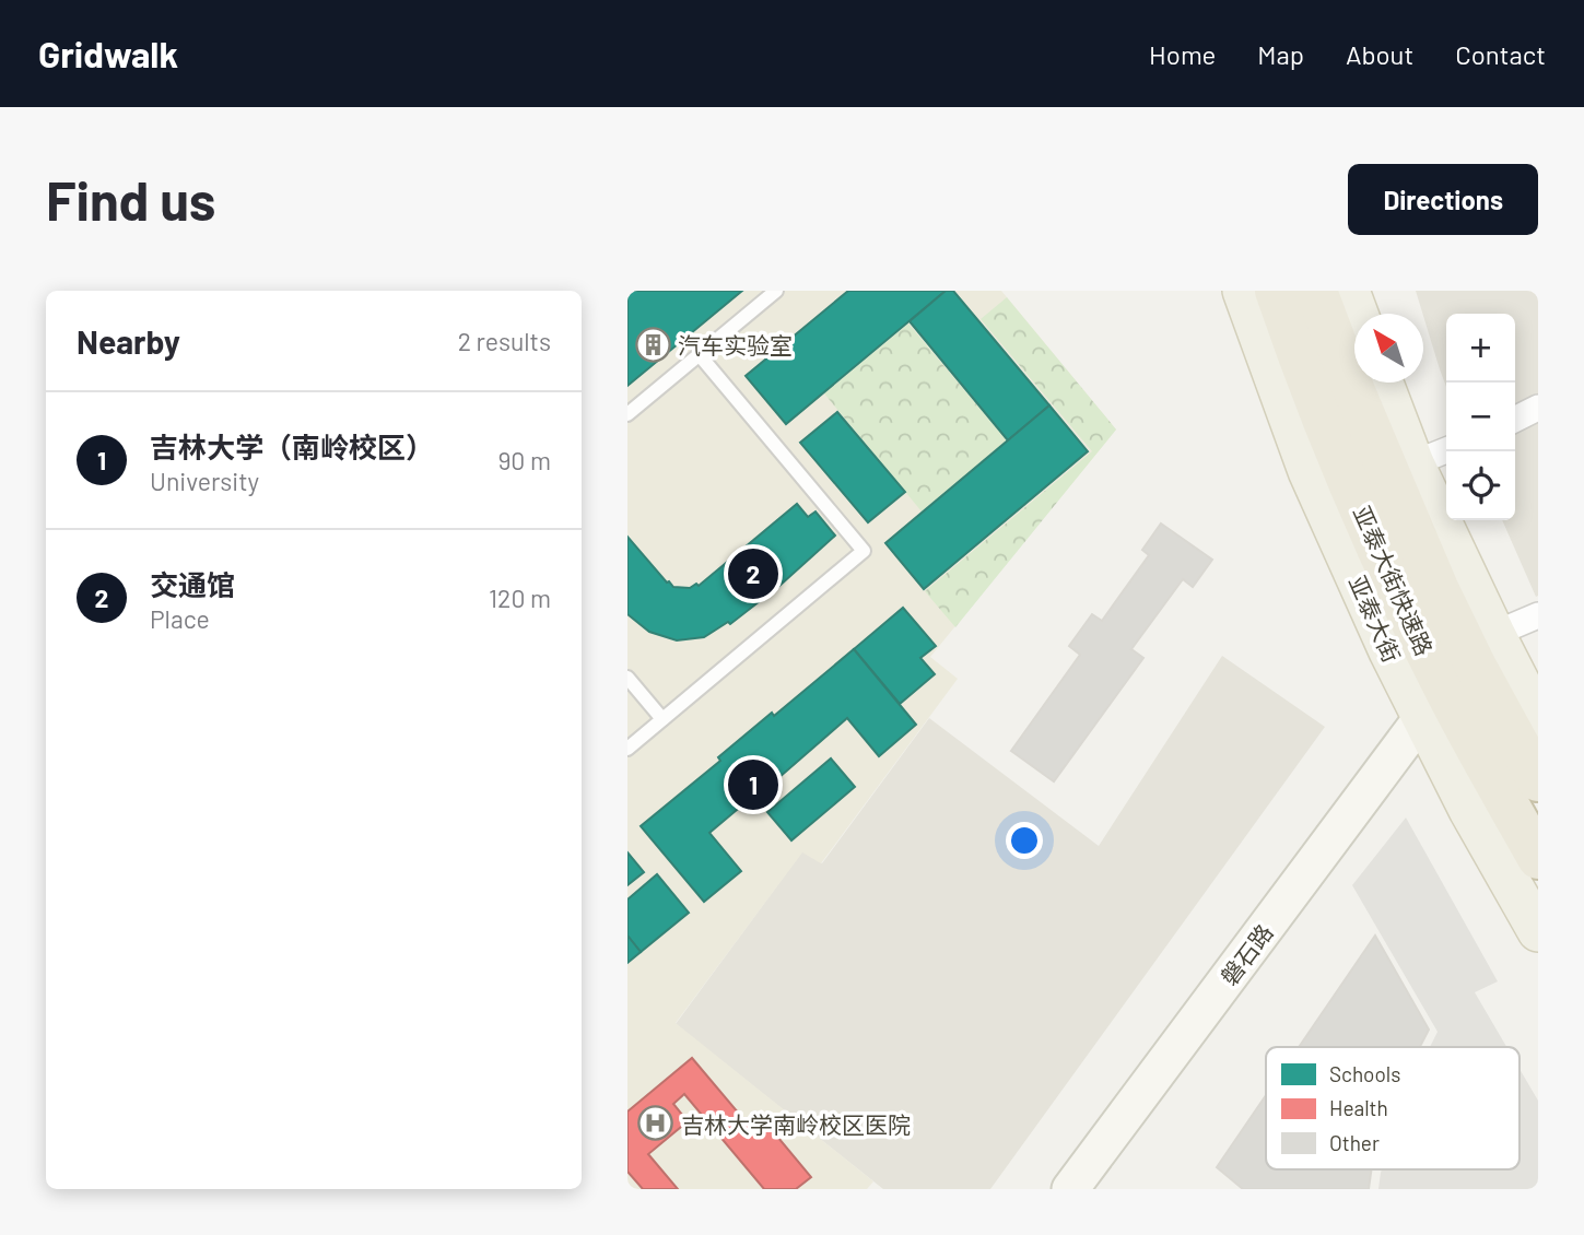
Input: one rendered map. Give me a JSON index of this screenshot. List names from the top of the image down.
{
  "streets": {
    "highway": ["亚泰大街快速路"],
    "main road": ["亚泰大街"],
    "street": ["磐石路"]
  },
  "crossings": [
    ["亚泰大街", "磐石路"]
  ],
  "places": {
    "building": ["汽车实验室"],
    "hospital": ["吉林大学南岭校区医院"]
  },
  "legend": ["Schools", "Health", "Other"],
  "north": "top left",
  "page": {
    "header": "Gridwalk",
    "nav": [
      "Home",
      "Map",
      "About",
      "Contact"
    ],
    "buttons": "Directions",
    "title": "Find us",
    "heading": ["Nearby", "2 results"],
    "map_buttons": ["+", "−"],
    "list": [
      {
        "mark": "1",
        "name": "吉林大学（南岭校区）",
        "note": "University",
        "value": "90 m"
      },
      {
        "mark": "2",
        "name": "交通馆",
        "note": "Place",
        "value": "120 m"
      }
    ],
    "pins": ["2", "1"]
  }
}
